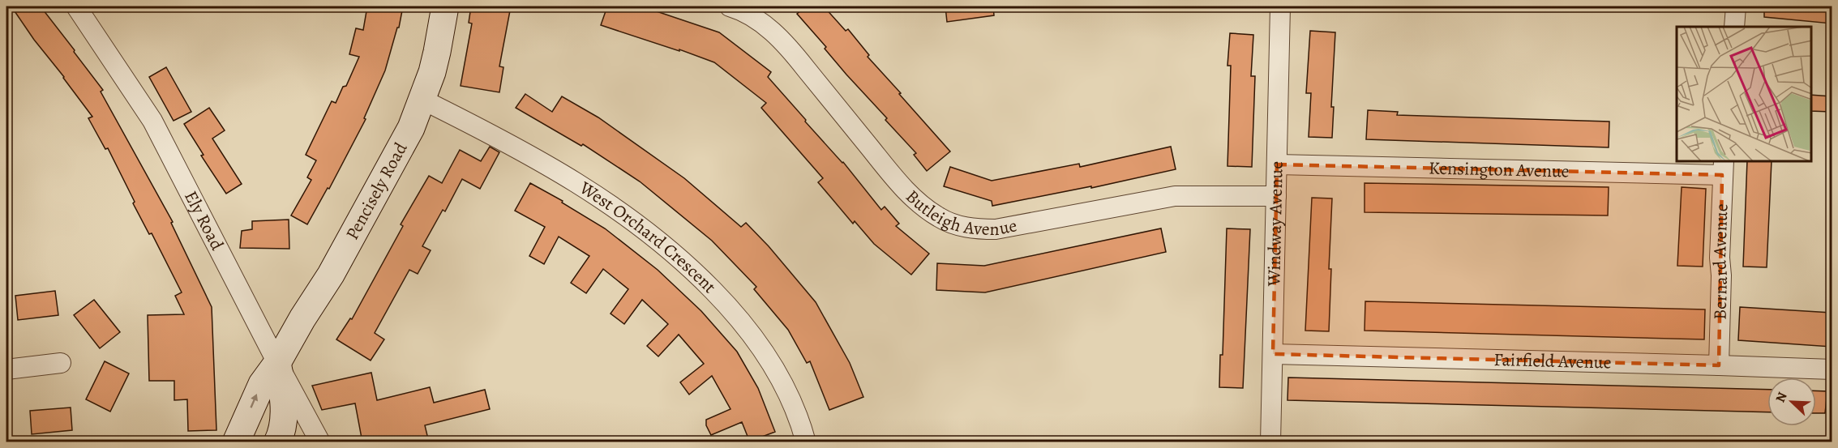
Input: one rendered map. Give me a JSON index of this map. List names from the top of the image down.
{
  "streets": {
    "main road": ["Pencisely Road"],
    "street": [
      "Kensington Avenue",
      "Butleigh Avenue",
      "Ely Road",
      "Windway Avenue",
      "West Orchard Crescent",
      "Bernard Avenue",
      "Fairfield Avenue"
    ]
  },
  "crossings": [
    ["Kensington Avenue", "Windway Avenue"],
    ["Kensington Avenue", "Bernard Avenue"],
    ["Pencisely Road", "Ely Road"],
    ["Pencisely Road", "West Orchard Crescent"],
    ["Butleigh Avenue", "Windway Avenue"],
    ["Windway Avenue", "Fairfield Avenue"],
    ["Bernard Avenue", "Fairfield Avenue"]
  ],
  "north": "top left"
}
